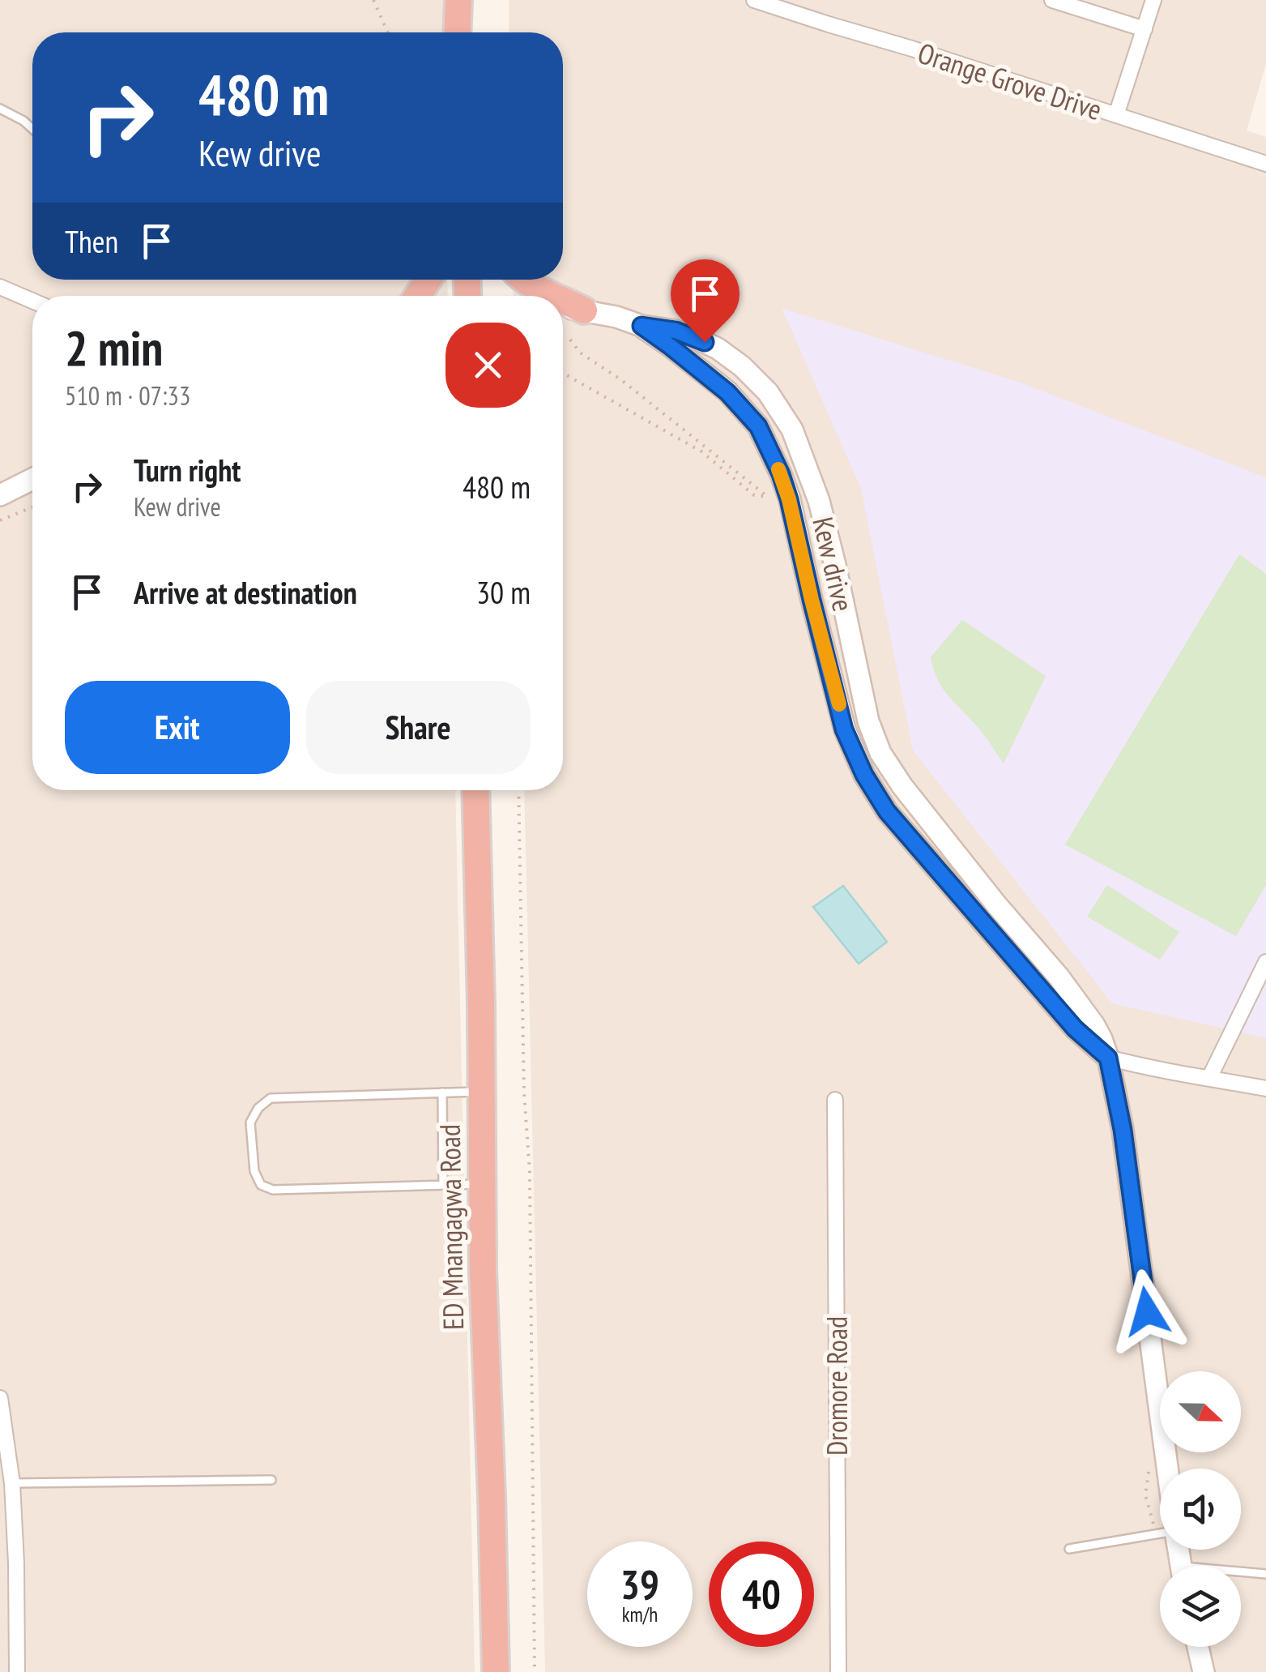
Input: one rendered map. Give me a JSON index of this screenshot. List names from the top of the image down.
{
  "streets": {
    "highway": ["ED Mnangagwa Road"],
    "street": ["Orange Grove Drive", "Kew drive", "Dromore Road"]
  },
  "north": "right",
  "page": {
    "turn": ["480 m", "Kew drive"],
    "then": "Then",
    "heading": ["2 min", "510 m · 07:33"],
    "list": [
      {
        "name": "Turn right",
        "note": "Kew drive",
        "value": "480 m"
      },
      {
        "name": "Arrive at destination",
        "value": "30 m"
      }
    ],
    "buttons": ["Exit", "Share"],
    "speed": "39 km/h",
    "limit": "40"
  }
}
